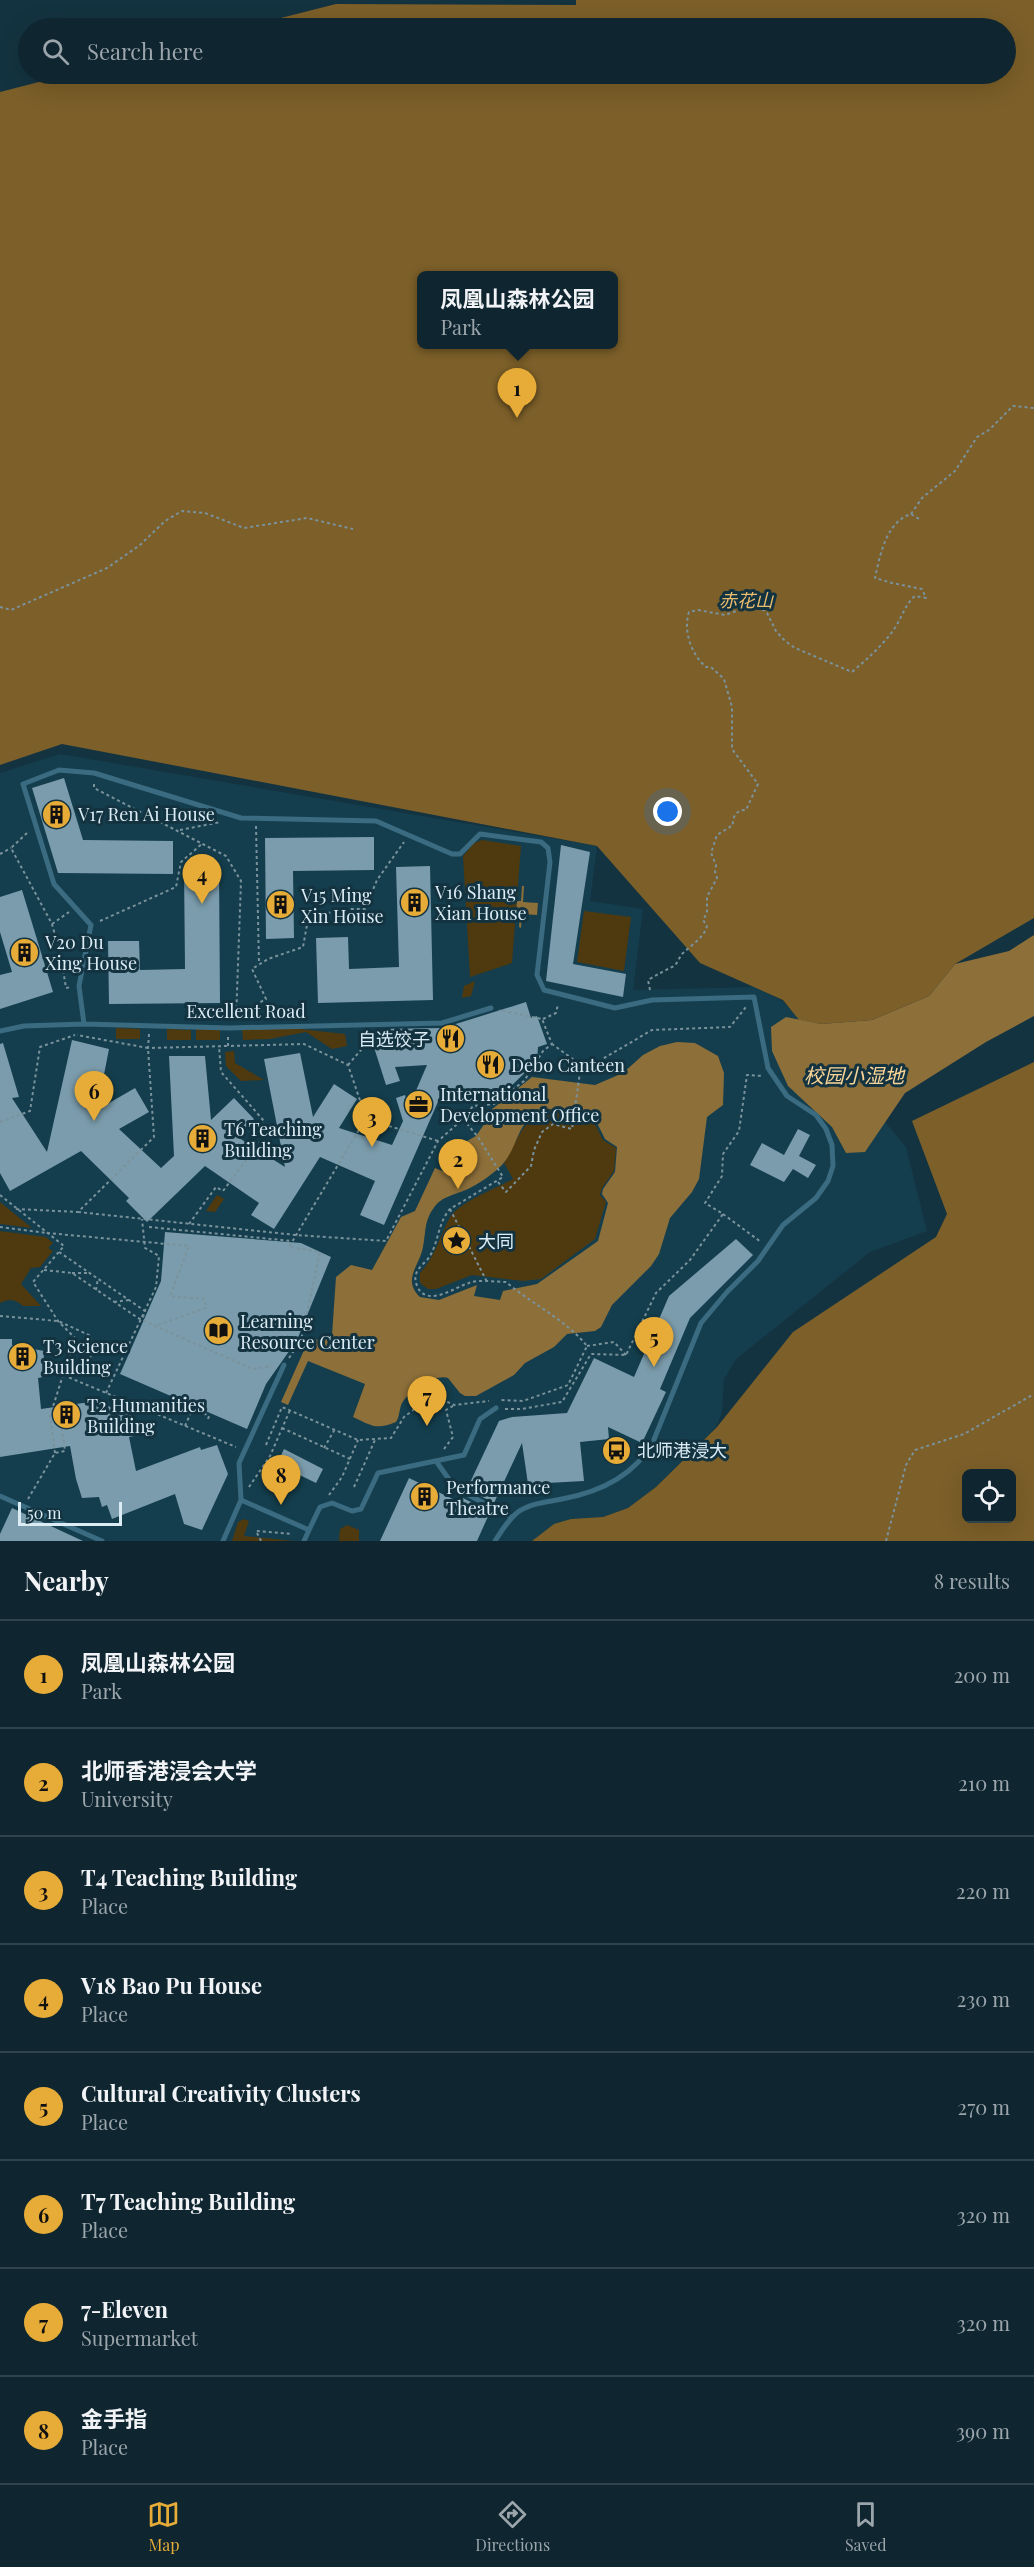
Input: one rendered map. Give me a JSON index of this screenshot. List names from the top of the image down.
{
  "streets": {
    "lane": ["Excellent Road"]
  },
  "water": ["校园小湿地"],
  "parks": ["赤花山"],
  "places": {
    "building": [
      "V17 Ren Ai House",
      "V16 Shang Xian House",
      "V15 Ming Xin House",
      "V20 Du Xing House",
      "T6 Teaching Building",
      "T3 Science Building",
      "T2 Humanities Building",
      "Performance Theatre"
    ],
    "restaurant": ["自选饺子", "Debo Canteen"],
    "office": ["International Development Office"],
    "place": ["大同"],
    "library": ["Learning Resource Center"],
    "bus stop": ["北师港浸大"]
  },
  "scale_bar": "50 m",
  "page": {
    "search": "Search here",
    "popup": ["凤凰山森林公园", "Park"],
    "pins": [
      "1",
      "4",
      "6",
      "3",
      "2",
      "5",
      "7",
      "8"
    ],
    "scale": "50 m",
    "heading": ["Nearby", "8 results"],
    "list": [
      {
        "mark": "1",
        "name": "凤凰山森林公园",
        "note": "Park",
        "value": "200 m"
      },
      {
        "mark": "2",
        "name": "北师香港浸会大学",
        "note": "University",
        "value": "210 m"
      },
      {
        "mark": "3",
        "name": "T4 Teaching Building",
        "note": "Place",
        "value": "220 m"
      },
      {
        "mark": "4",
        "name": "V18 Bao Pu House",
        "note": "Place",
        "value": "230 m"
      },
      {
        "mark": "5",
        "name": "Cultural Creativity Clusters",
        "note": "Place",
        "value": "270 m"
      },
      {
        "mark": "6",
        "name": "T7 Teaching Building",
        "note": "Place",
        "value": "320 m"
      },
      {
        "mark": "7",
        "name": "7-Eleven",
        "note": "Supermarket",
        "value": "320 m"
      },
      {
        "mark": "8",
        "name": "金手指",
        "note": "Place",
        "value": "390 m"
      }
    ],
    "nav": ["Map", "Directions", "Saved"]
  }
}
